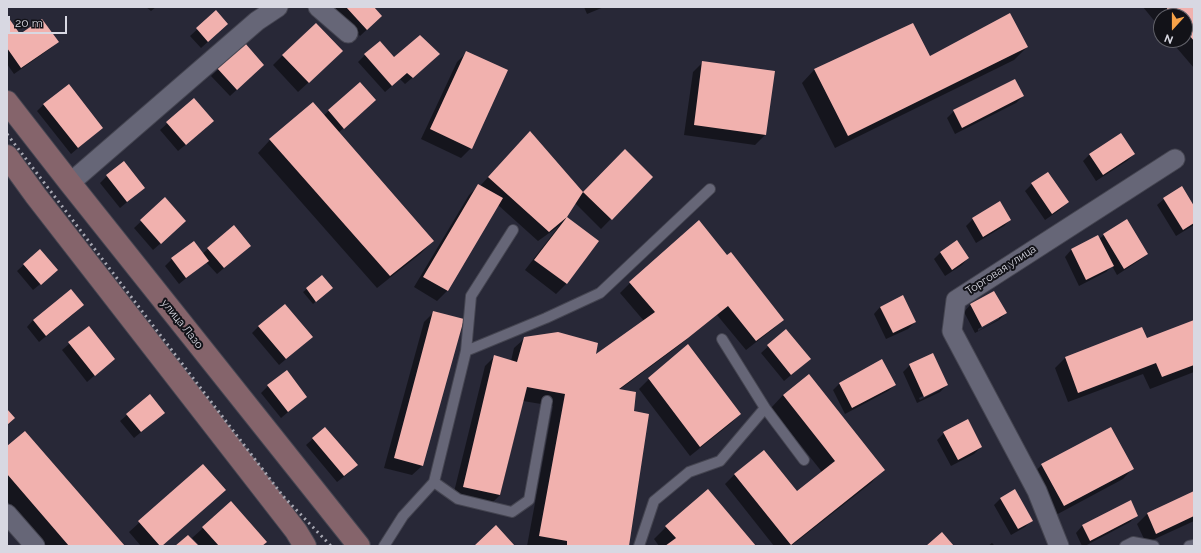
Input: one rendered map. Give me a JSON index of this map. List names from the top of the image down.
{
  "streets": {
    "main road": ["улица Лазо"],
    "street": ["Торговая улица"]
  },
  "scale_bar": "20 m",
  "north": "bottom"
}
